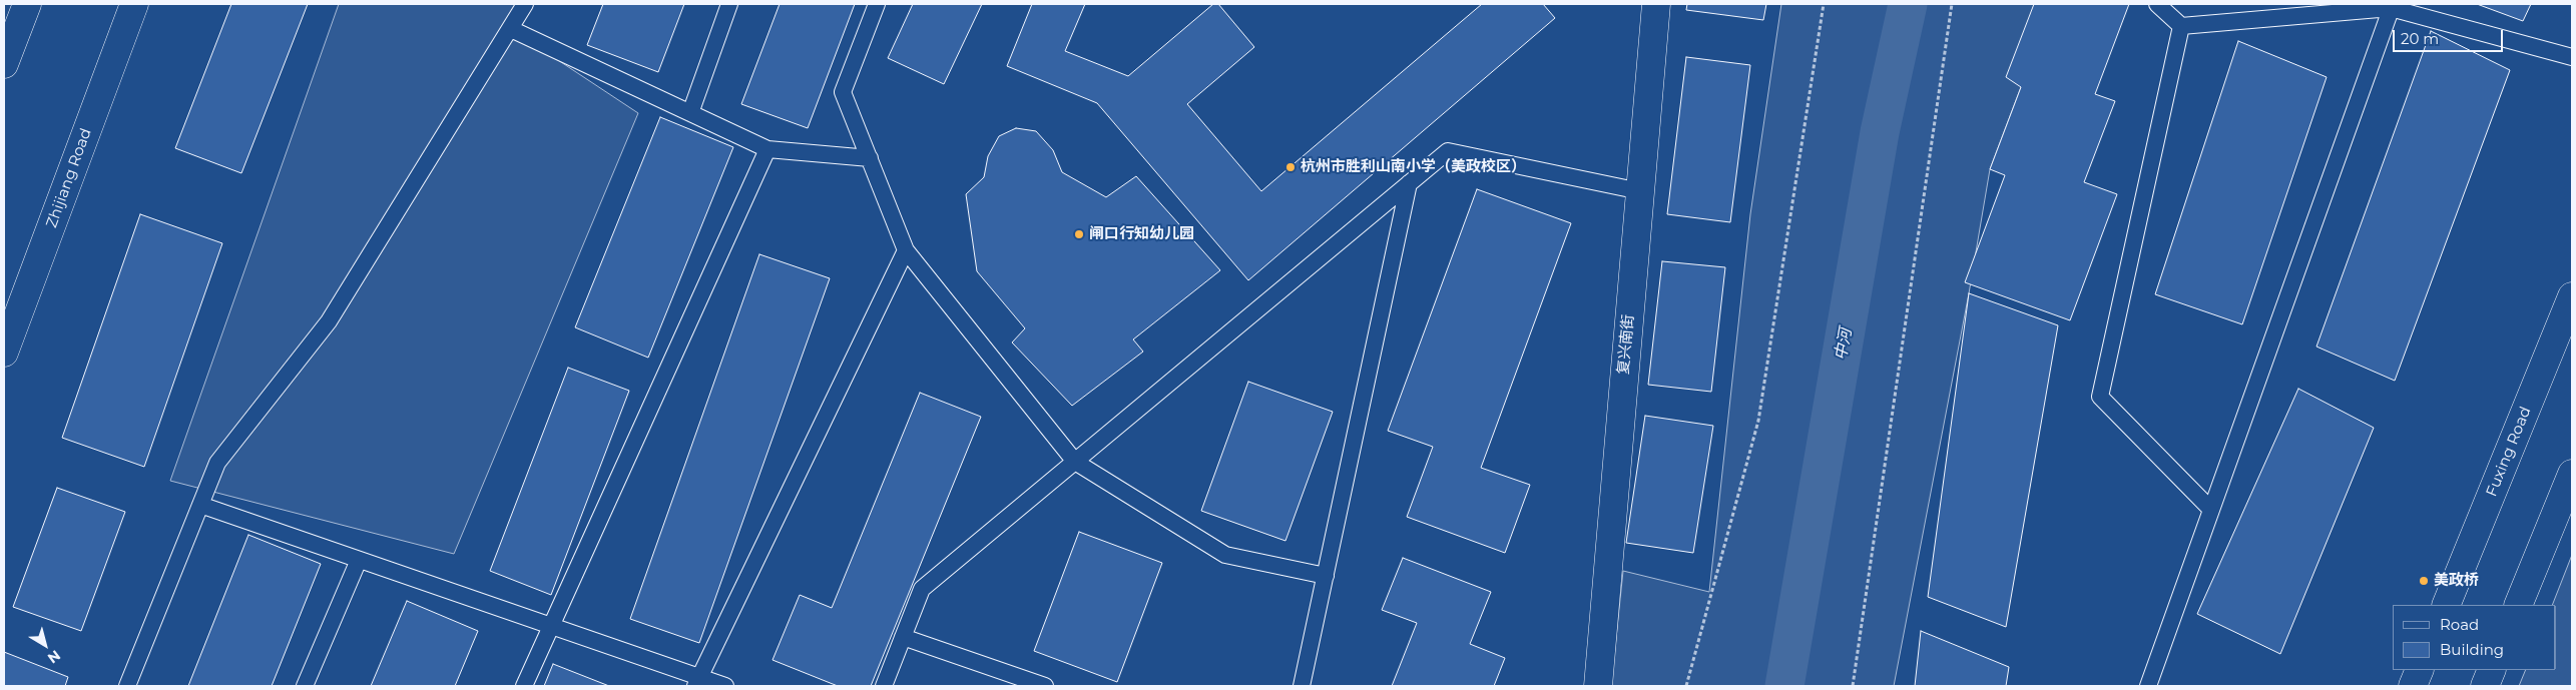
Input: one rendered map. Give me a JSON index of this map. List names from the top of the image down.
{
  "streets": {
    "main road": ["Zhijiang Road", "复兴南街", "Fuxing Road"]
  },
  "water": ["中河"],
  "places": ["杭州市胜利山南小学（美政校区）", "闸口行知幼儿园", "美政桥"],
  "legend": ["Road", "Building"],
  "scale_bar": "20 m",
  "north": "bottom right"
}
